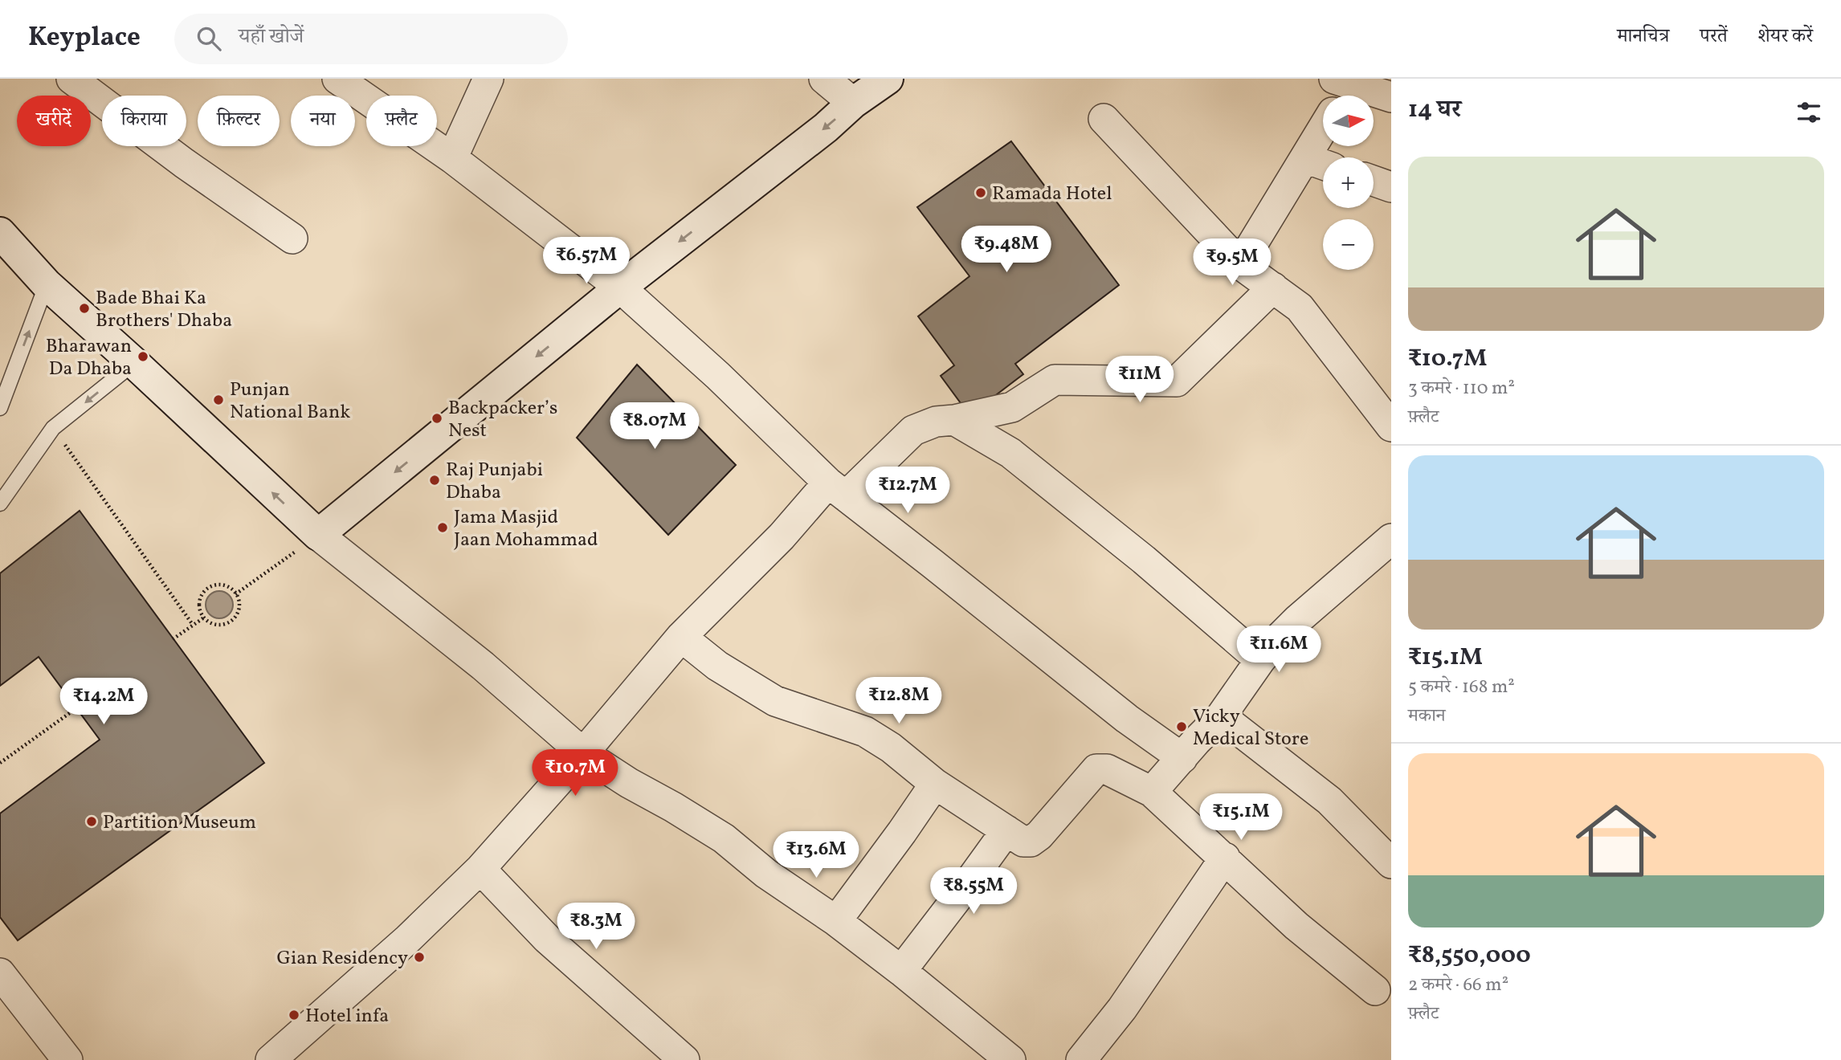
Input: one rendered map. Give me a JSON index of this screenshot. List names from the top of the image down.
{
  "places": [
    "Ramada Hotel",
    "Bade Bhai Ka Brothers' Dhaba",
    "Bharawan Da Dhaba",
    "Punjan National Bank",
    "Backpacker’s Nest",
    "Raj Punjabi Dhaba",
    "Jama Masjid Jaan Mohammad",
    "Vicky Medical Store",
    "Partition Museum",
    "Gian Residency",
    "Hotel infa"
  ],
  "north": "right",
  "page": {
    "header": "Keyplace",
    "search": "यहाँ खोजें",
    "nav": ["मानचित्र", "परतें", "शेयर करें"],
    "heading": "14 घर",
    "map_buttons": ["+", "−"],
    "chip": [
      "खरीदें",
      "किराया",
      "फ़िल्टर",
      "नया",
      "फ़्लैट"
    ],
    "list": [
      {
        "name": "₹10.7M",
        "note": "3 कमरे · 110 m² · फ़्लैट"
      },
      {
        "name": "₹15.1M",
        "note": "5 कमरे · 168 m² · मकान"
      },
      {
        "name": "₹8,550,000",
        "note": "2 कमरे · 66 m² · फ़्लैट"
      }
    ],
    "price": [
      "₹9.48M",
      "₹6.57M",
      "₹9.5M",
      "₹11M",
      "₹8.07M",
      "₹12.7M",
      "₹11.6M",
      "₹12.8M",
      "₹14.2M",
      "₹10.7M",
      "₹15.1M",
      "₹13.6M",
      "₹8.55M",
      "₹8.3M"
    ]
  }
}
